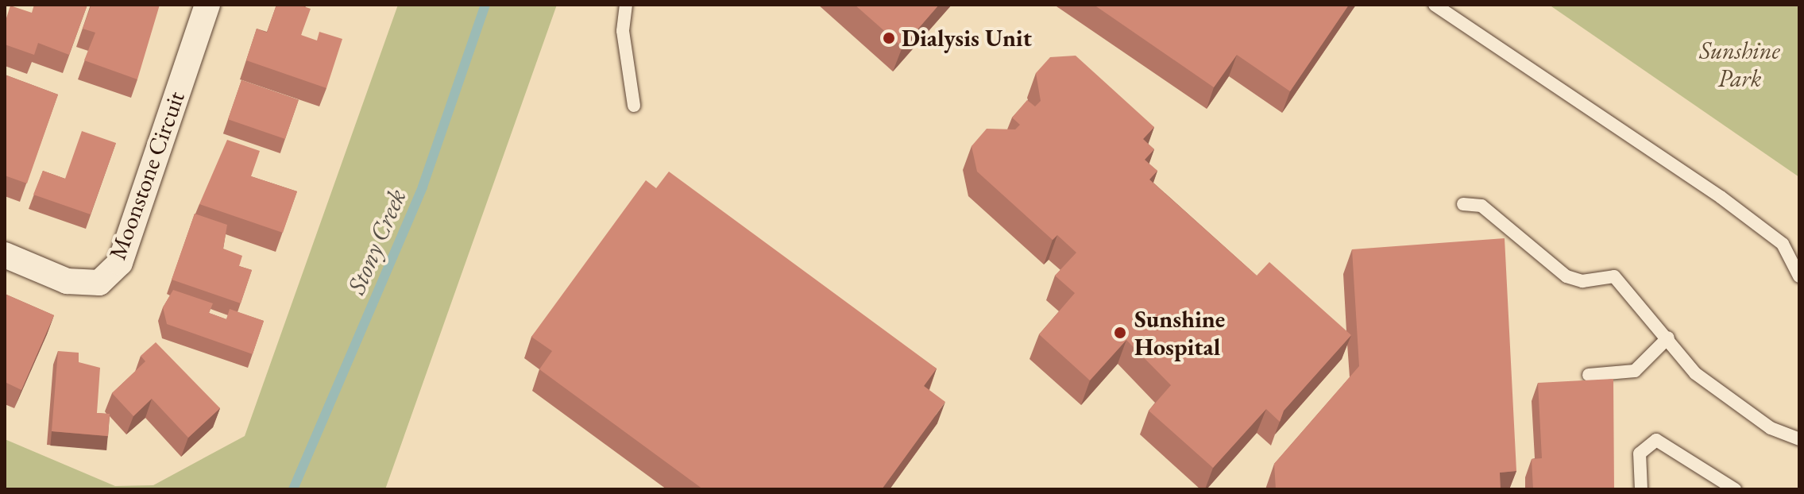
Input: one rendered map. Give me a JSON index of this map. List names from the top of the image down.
{
  "streets": {
    "street": ["Moonstone Circuit"]
  },
  "water": ["Stony Creek"],
  "parks": ["Sunshine Park"],
  "places": ["Dialysis Unit", "Sunshine Hospital"]
}
